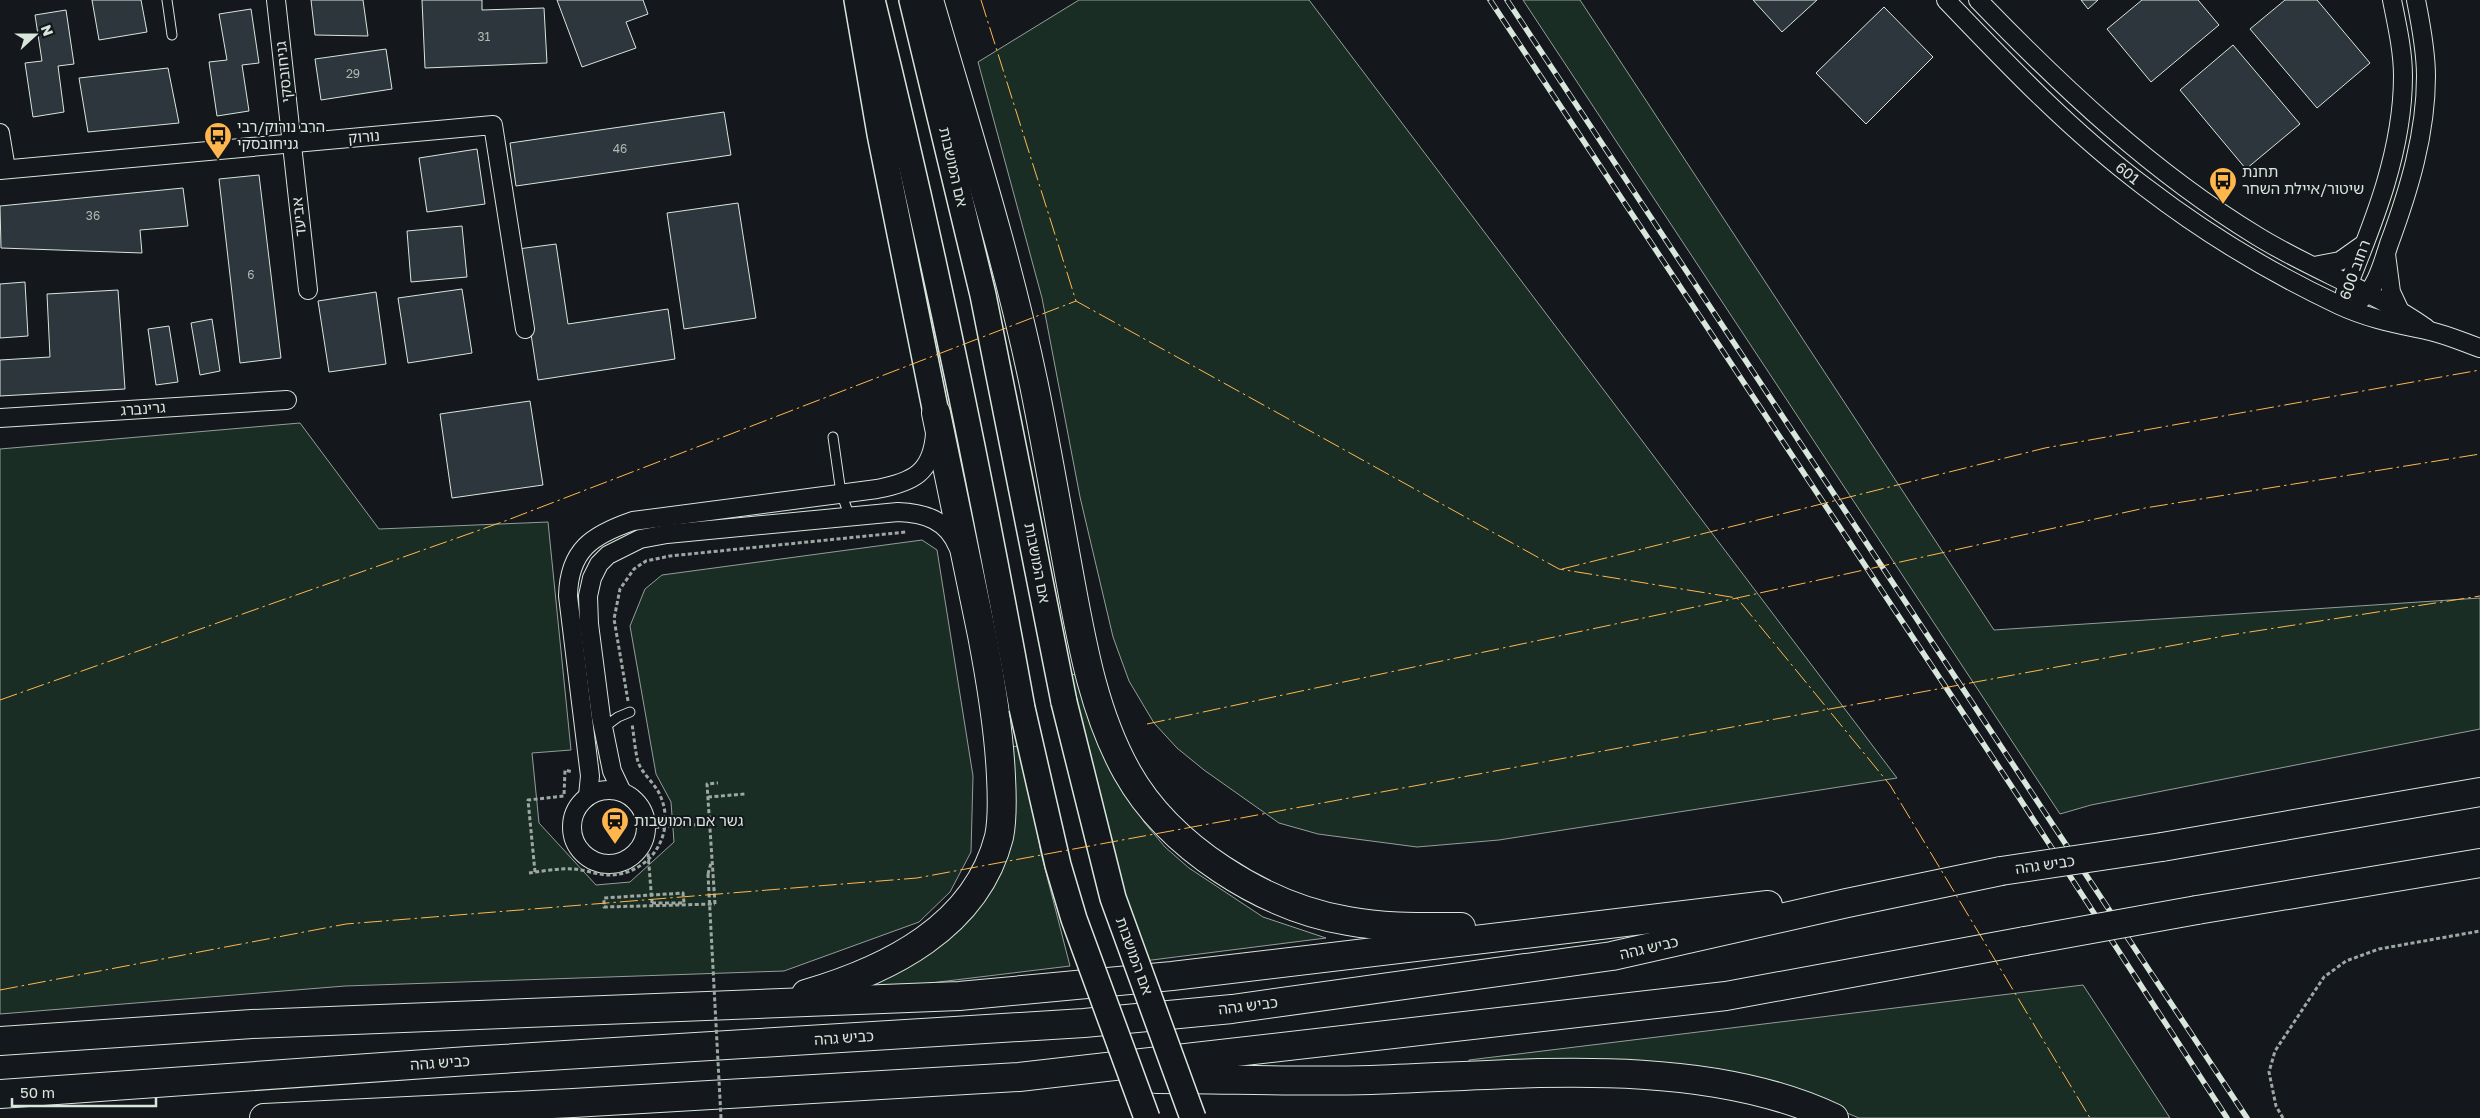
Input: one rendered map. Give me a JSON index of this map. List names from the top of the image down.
{
  "streets": {
    "highway": ["כביש גהה"],
    "main road": ["אם המושבות"],
    "street": [
      "גניחובסקי",
      "נורוק",
      "601",
      "אביעד",
      "רחוב 600",
      "גרינברג"
    ]
  },
  "crossings": [
    ["גניחובסקי", "נורוק"],
    ["גניחובסקי", "אביעד"],
    ["נורוק", "אביעד"],
    ["601", "רחוב 600"]
  ],
  "places": {
    "bus stop": ["הרב נורוק/רבי גניחובסקי", "תחנת שיטור/איילת השחר"],
    "station": ["גשר אם המושבות"]
  },
  "house_numbers": [
    "31",
    "29",
    "46",
    "36",
    "6"
  ],
  "scale_bar": "50 m",
  "north": "right"
}
